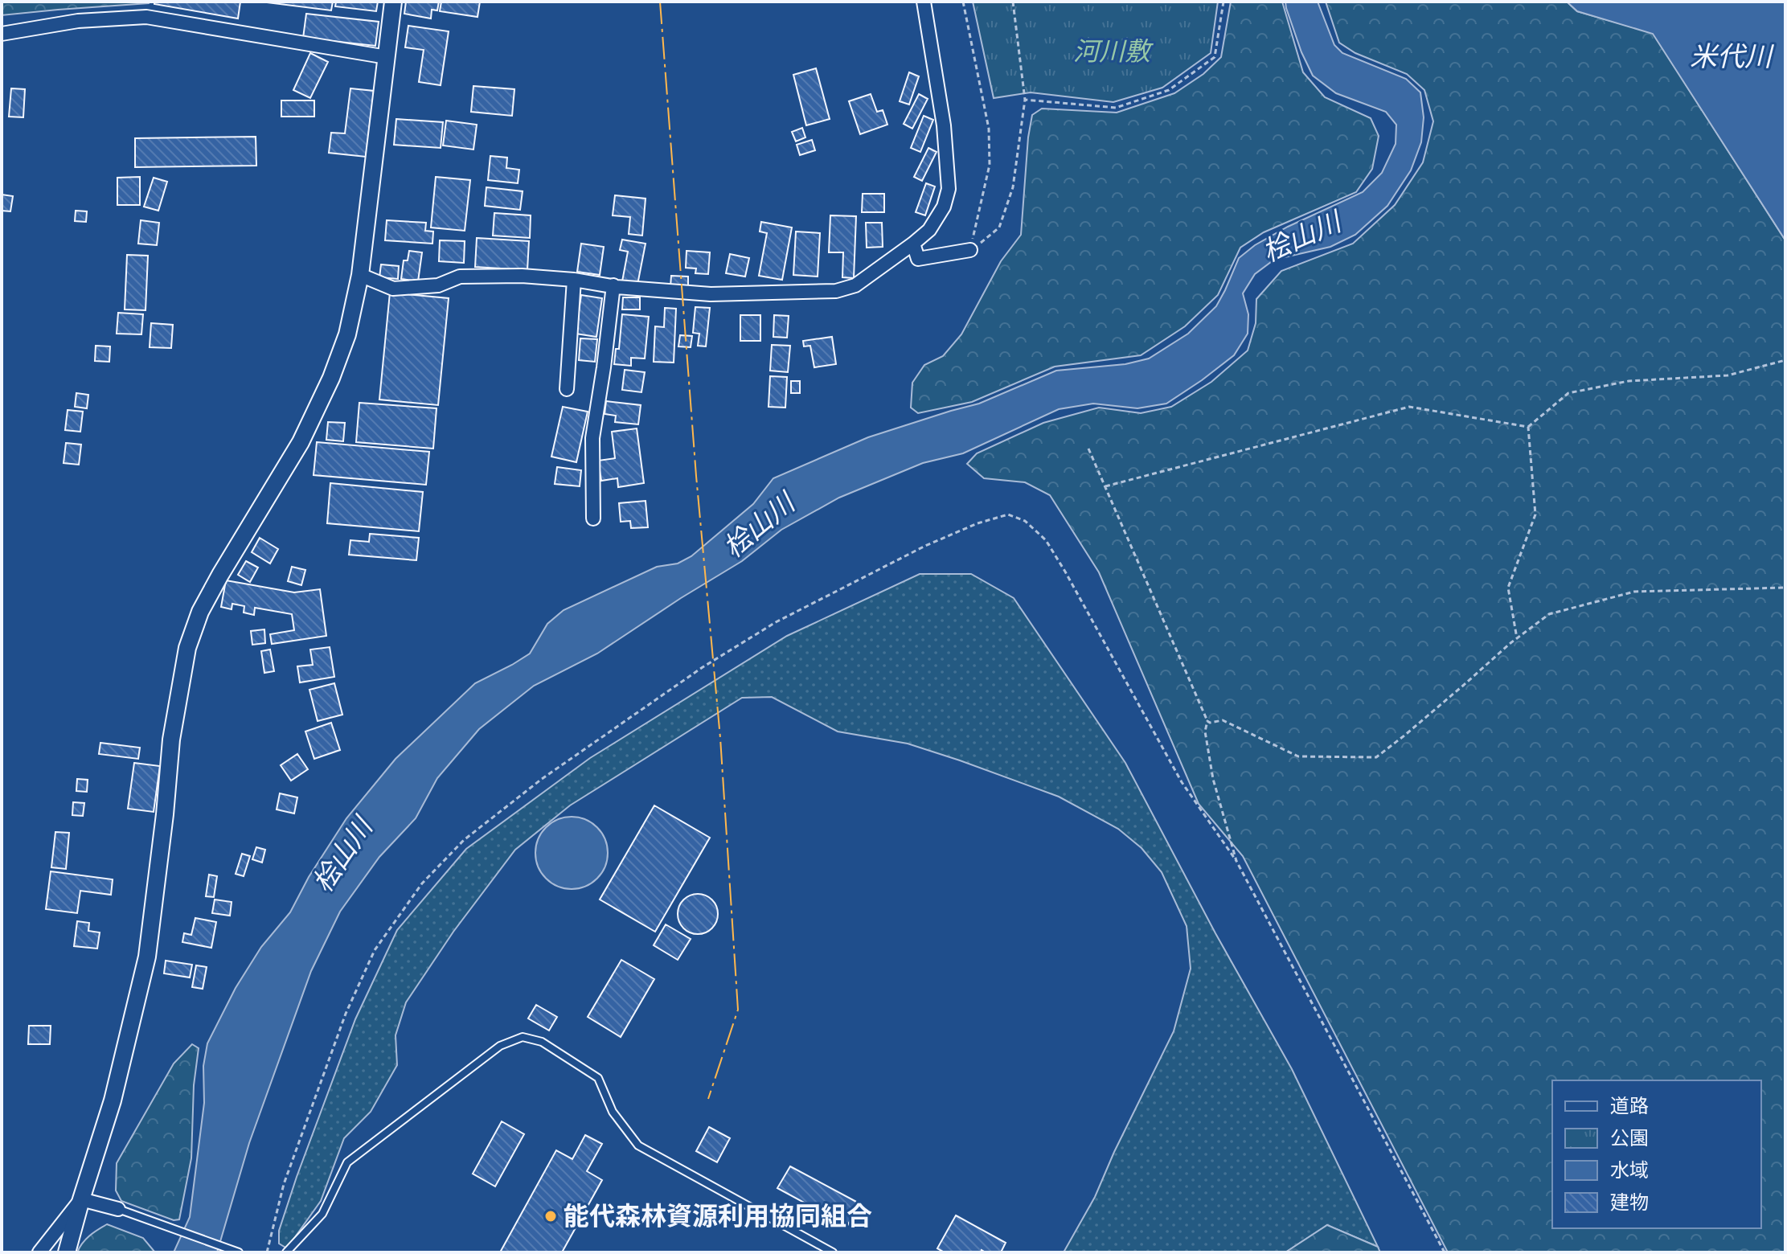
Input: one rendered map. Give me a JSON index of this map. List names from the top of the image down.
{
  "water": ["米代川", "桧山川"],
  "parks": ["河川敷"],
  "places": ["能代森林資源利用協同組合"],
  "legend": [
    "道路",
    "公園",
    "水域",
    "建物"
  ]
}
